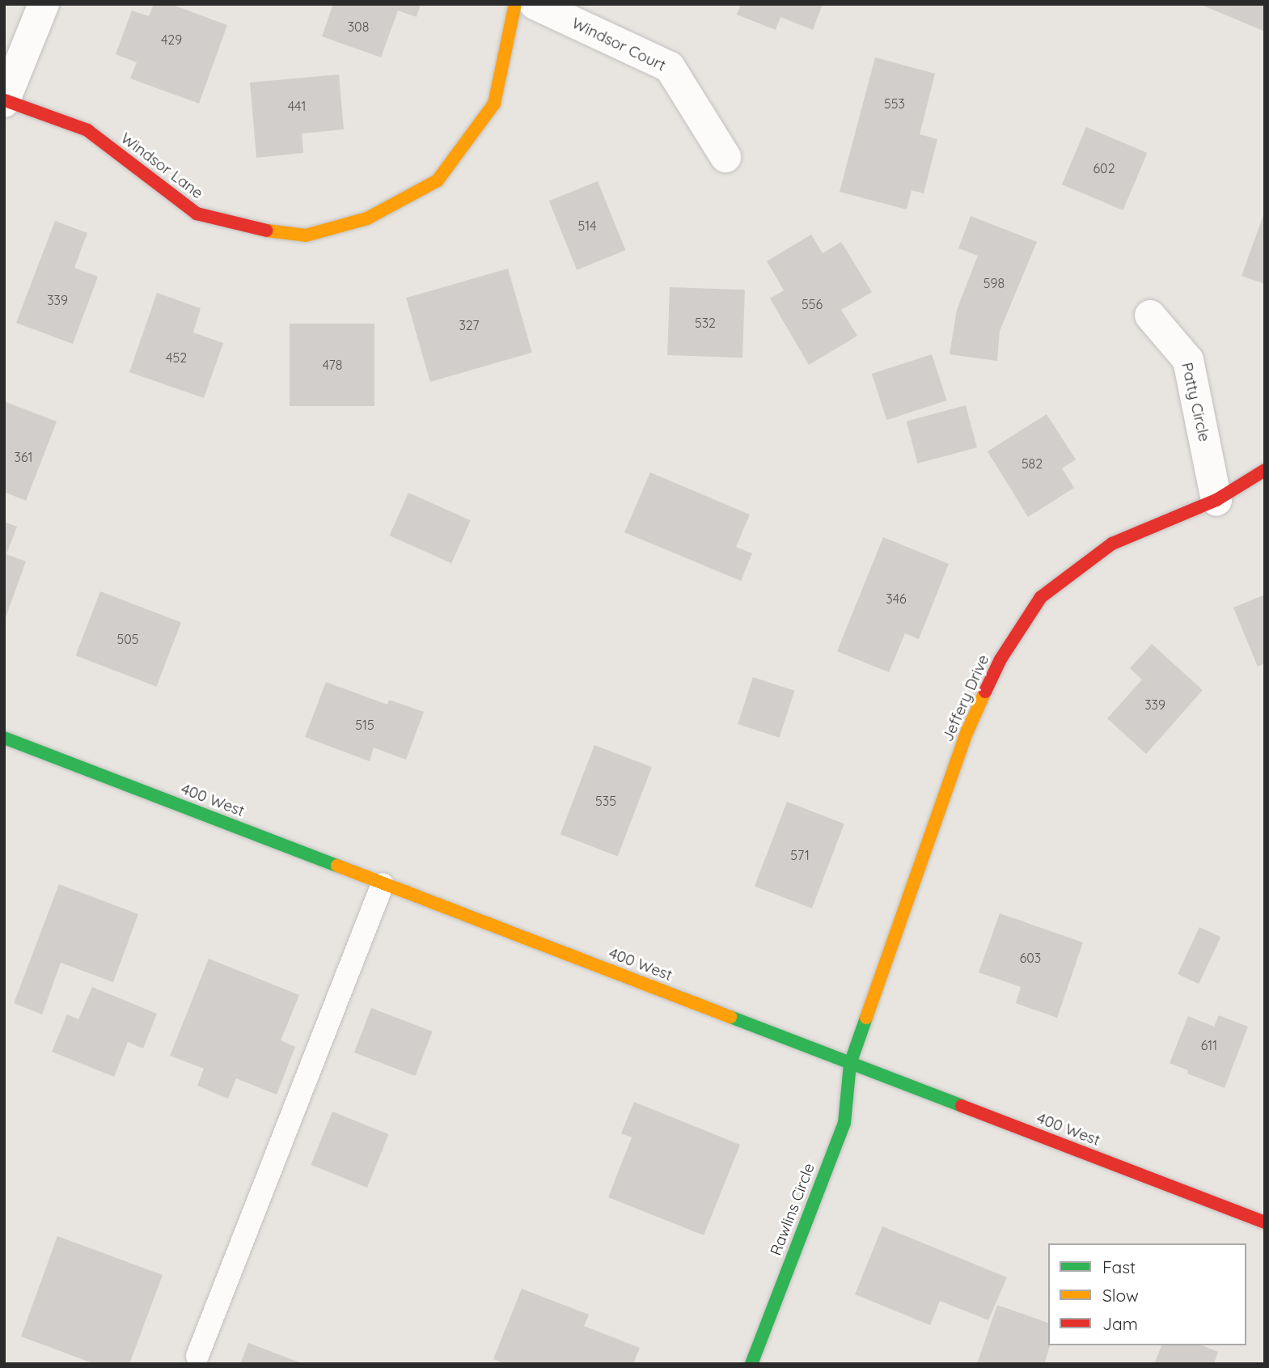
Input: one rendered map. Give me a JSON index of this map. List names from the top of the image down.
{
  "streets": {
    "street": [
      "Windsor Court",
      "Windsor Lane",
      "Patty Circle",
      "Jeffery Drive",
      "400 West",
      "Rawlins Circle"
    ]
  },
  "crossings": [
    ["Patty Circle", "Jeffery Drive"],
    ["Jeffery Drive", "400 West"],
    ["Jeffery Drive", "Rawlins Circle"],
    ["400 West", "Rawlins Circle"]
  ],
  "house_numbers": [
    "308",
    "429",
    "553",
    "441",
    "602",
    "514",
    "598",
    "339",
    "556",
    "532",
    "327",
    "452",
    "478",
    "361",
    "582",
    "346",
    "505",
    "339",
    "515",
    "535",
    "571",
    "603",
    "611"
  ],
  "legend": ["Fast", "Slow", "Jam"]
}
